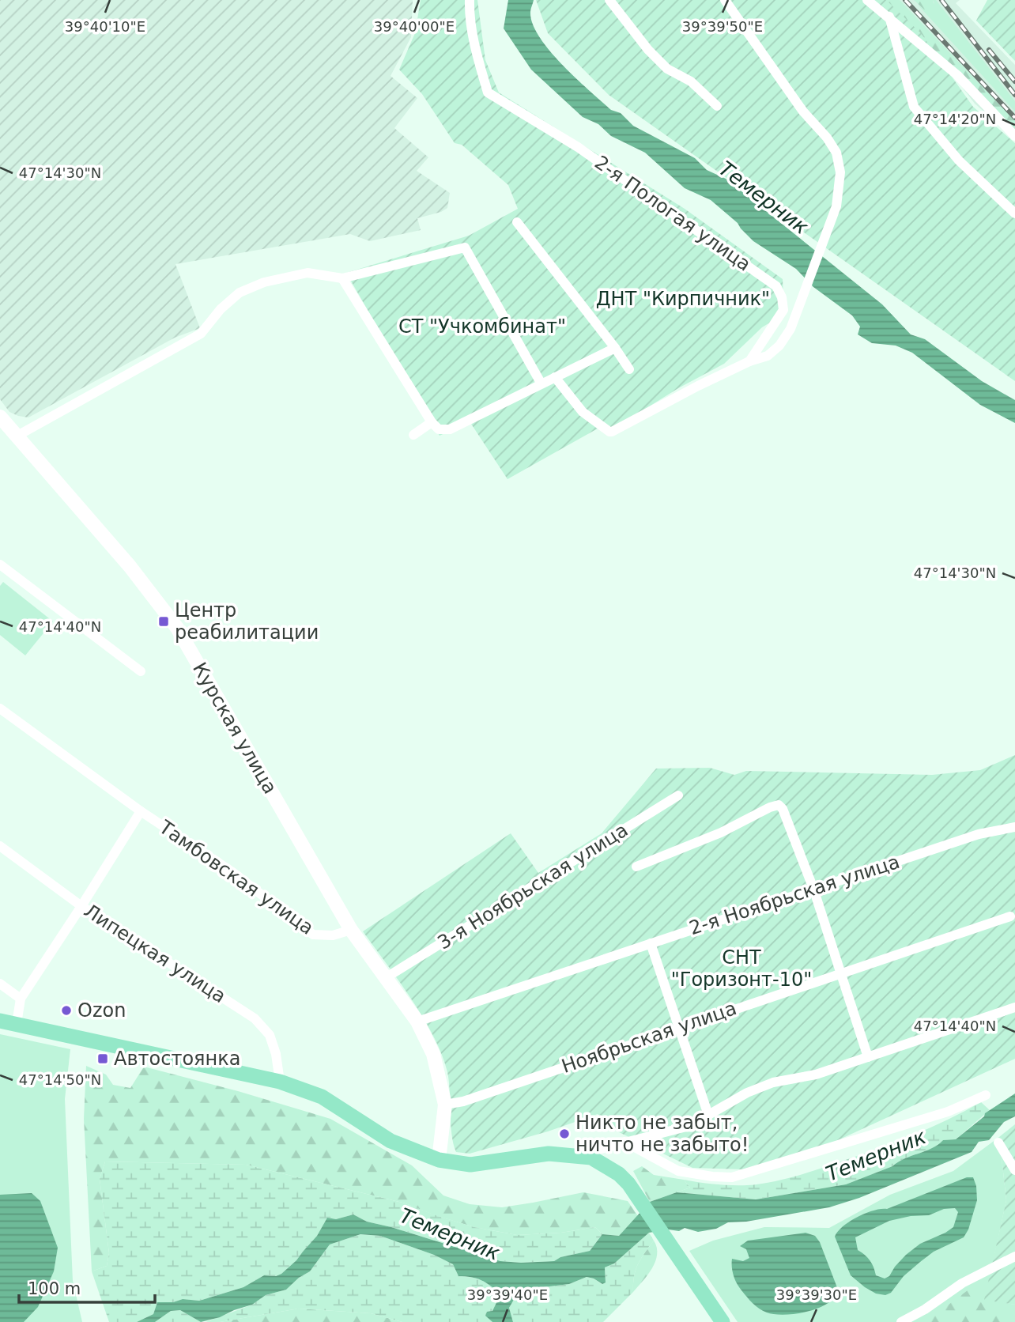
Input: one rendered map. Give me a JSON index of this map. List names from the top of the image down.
{
  "streets": {
    "street": [
      "2-я Пологая улица",
      "Курская улица",
      "Тамбовская улица",
      "3-я Ноябрьская улица",
      "2-я Ноябрьская улица",
      "Липецкая улица",
      "Ноябрьская улица"
    ]
  },
  "crossings": [
    ["Курская улица", "Тамбовская улица"]
  ],
  "water": ["Темерник"],
  "parks": ["ДНТ \"Кирпичник\"", "СТ \"Учкомбинат\"", "СНТ \"Горизонт-10\""],
  "places": {
    "transit": ["Центр реабилитации", "Автостоянка"],
    "other": ["Ozon", "Никто не забыт, ничто не забыто!"]
  },
  "scale_bar": "100 m",
  "coordinates": [
    "39°40'10\"E",
    "39°40'00\"E",
    "39°39'50\"E",
    "47°14'20\"N",
    "47°14'30\"N",
    "47°14'40\"N",
    "47°14'50\"N",
    "39°39'40\"E",
    "39°39'30\"E"
  ]
}
